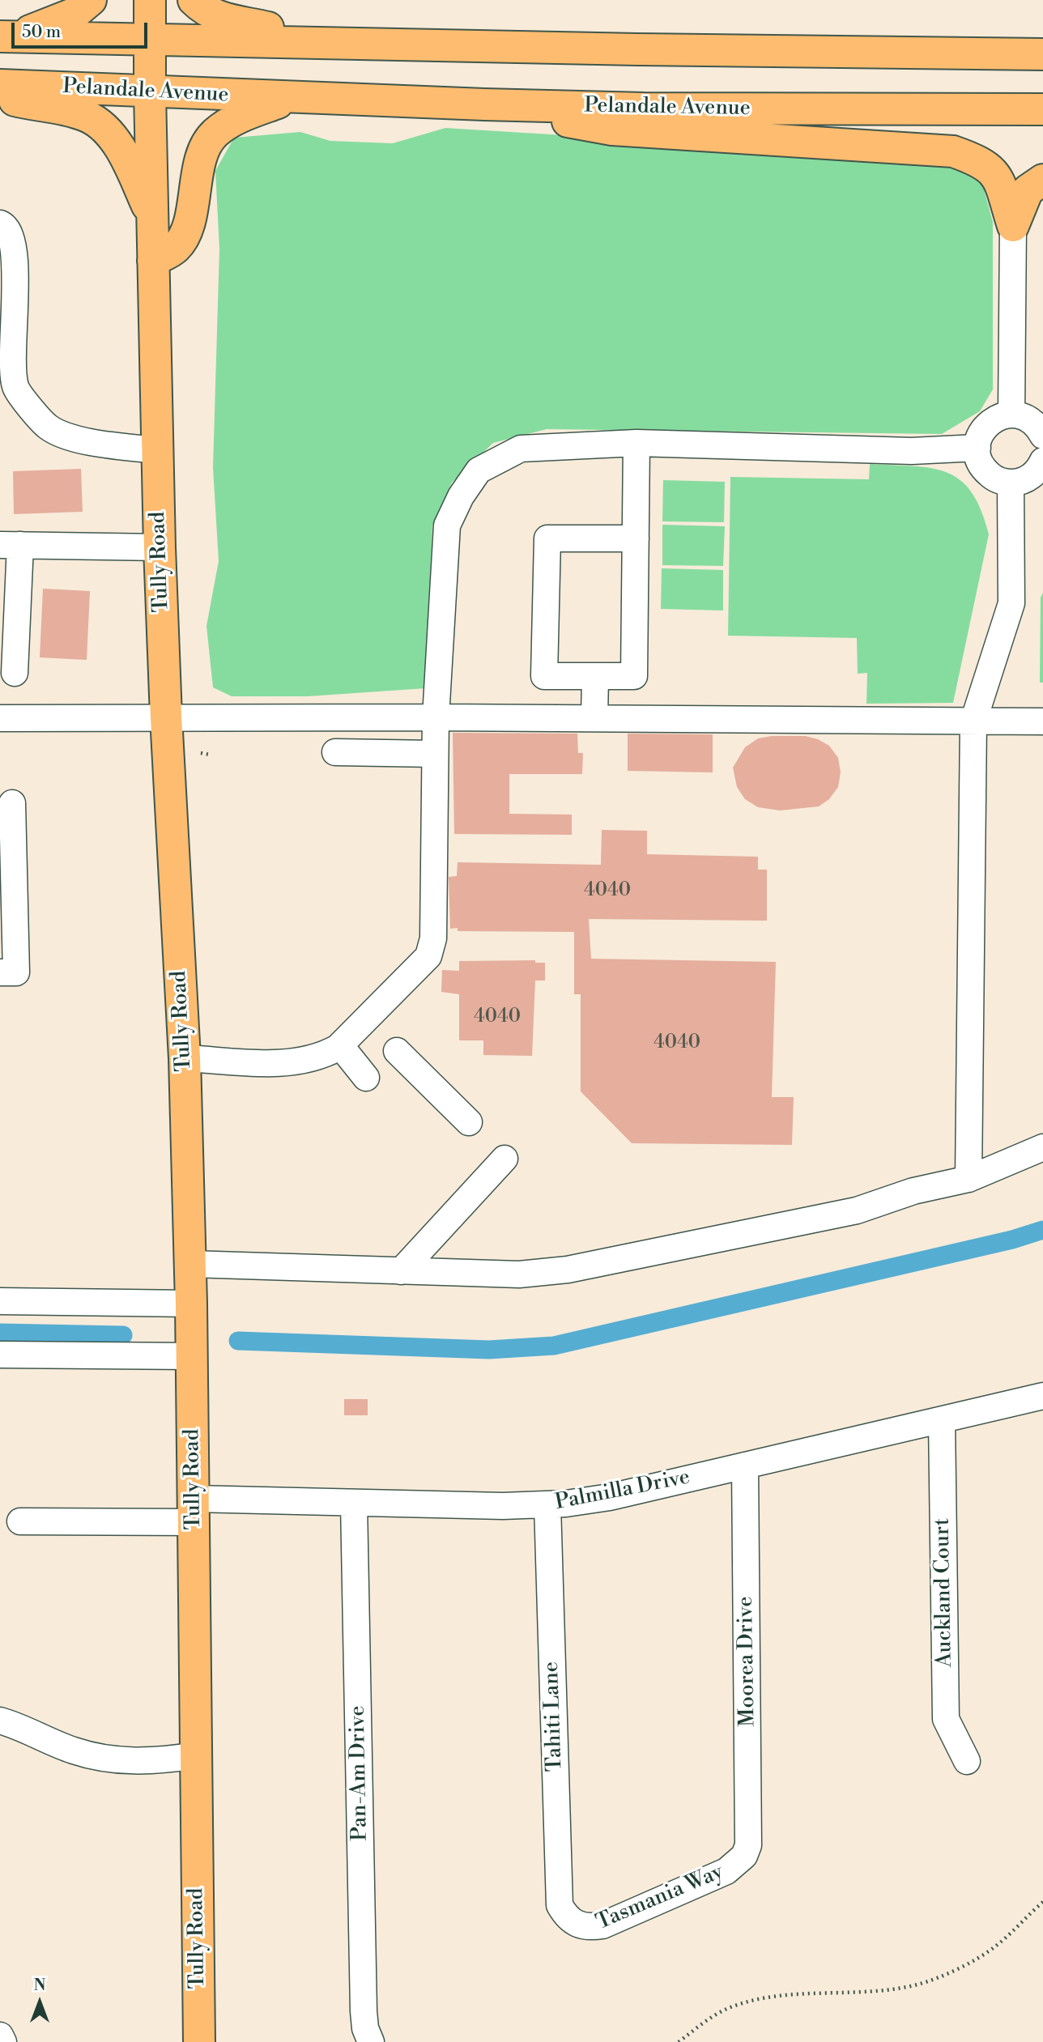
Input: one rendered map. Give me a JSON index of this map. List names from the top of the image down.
{
  "streets": {
    "main road": ["Pelandale Avenue", "Tully Road"],
    "street": [
      "Palmilla Drive",
      "Auckland Court",
      "Moorea Drive",
      "Tahiti Lane",
      "Pan-Am Drive",
      "Tasmania Way"
    ]
  },
  "crossings": [
    ["Pelandale Avenue", "Tully Road"],
    ["Tully Road", "Palmilla Drive"],
    ["Palmilla Drive", "Auckland Court"],
    ["Palmilla Drive", "Moorea Drive"],
    ["Palmilla Drive", "Tahiti Lane"],
    ["Palmilla Drive", "Pan-Am Drive"],
    ["Moorea Drive", "Tasmania Way"],
    ["Tahiti Lane", "Tasmania Way"]
  ],
  "house_numbers": ["4040", "4040", "4040"],
  "scale_bar": "50 m",
  "north": "top"
}
